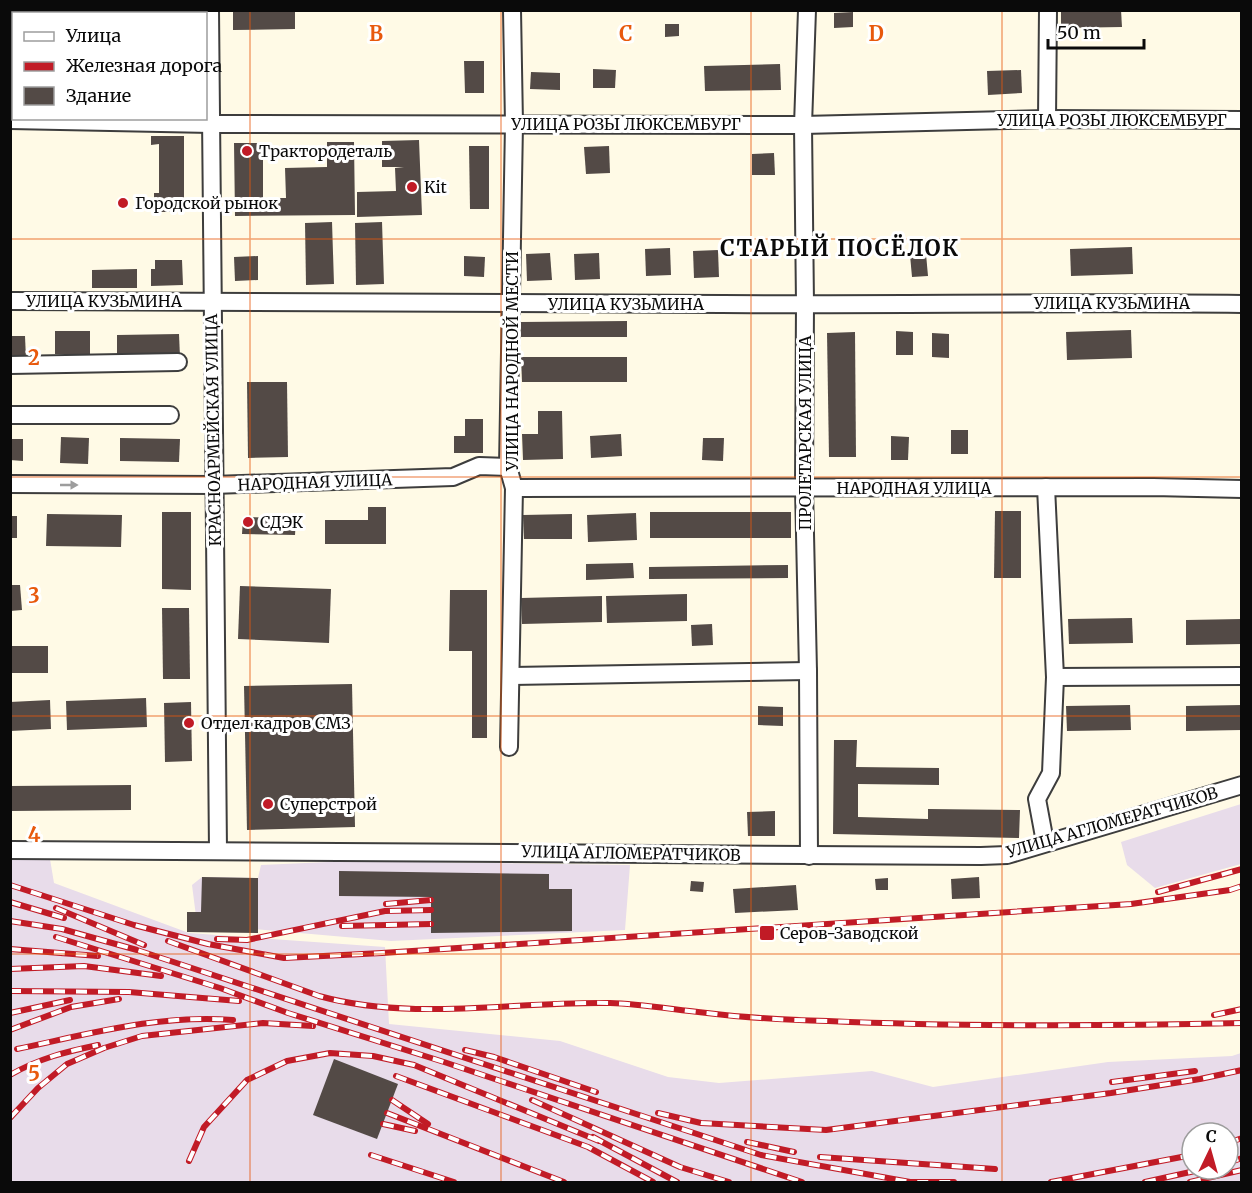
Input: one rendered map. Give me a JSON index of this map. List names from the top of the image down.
{
  "streets": {
    "street": [
      "УЛИЦА РОЗЫ ЛЮКСЕМБУРГ",
      "УЛИЦА КУЗЬМИНА",
      "УЛИЦА НАРОДНОЙ МЕСТИ",
      "КРАСНОАРМЕЙСКАЯ УЛИЦА",
      "ПРОЛЕТАРСКАЯ УЛИЦА",
      "НАРОДНАЯ УЛИЦА",
      "УЛИЦА АГЛОМЕРАТЧИКОВ"
    ]
  },
  "crossings": [
    ["УЛИЦА РОЗЫ ЛЮКСЕМБУРГ", "УЛИЦА НАРОДНОЙ МЕСТИ"],
    ["УЛИЦА РОЗЫ ЛЮКСЕМБУРГ", "КРАСНОАРМЕЙСКАЯ УЛИЦА"],
    ["УЛИЦА РОЗЫ ЛЮКСЕМБУРГ", "ПРОЛЕТАРСКАЯ УЛИЦА"],
    ["УЛИЦА КУЗЬМИНА", "УЛИЦА НАРОДНОЙ МЕСТИ"],
    ["УЛИЦА КУЗЬМИНА", "КРАСНОАРМЕЙСКАЯ УЛИЦА"],
    ["УЛИЦА КУЗЬМИНА", "ПРОЛЕТАРСКАЯ УЛИЦА"],
    ["УЛИЦА НАРОДНОЙ МЕСТИ", "НАРОДНАЯ УЛИЦА"],
    ["КРАСНОАРМЕЙСКАЯ УЛИЦА", "НАРОДНАЯ УЛИЦА"],
    ["КРАСНОАРМЕЙСКАЯ УЛИЦА", "УЛИЦА АГЛОМЕРАТЧИКОВ"],
    ["ПРОЛЕТАРСКАЯ УЛИЦА", "НАРОДНАЯ УЛИЦА"],
    ["ПРОЛЕТАРСКАЯ УЛИЦА", "УЛИЦА АГЛОМЕРАТЧИКОВ"]
  ],
  "districts": ["СТАРЫЙ ПОСЁЛОК"],
  "places": {
    "other": [
      "Трактородеталь",
      "Kit",
      "Городской рынок",
      "СДЭК",
      "Отдел кадров СМЗ",
      "Суперстрой"
    ],
    "transit": ["Серов-Заводской"]
  },
  "legend": ["Улица", "Железная дорога", "Здание"],
  "scale_bar": "50 m",
  "north": "top",
  "grid": {
    "columns": ["B", "C", "D"],
    "rows": [
      "2",
      "3",
      "4",
      "5"
    ]
  }
}
